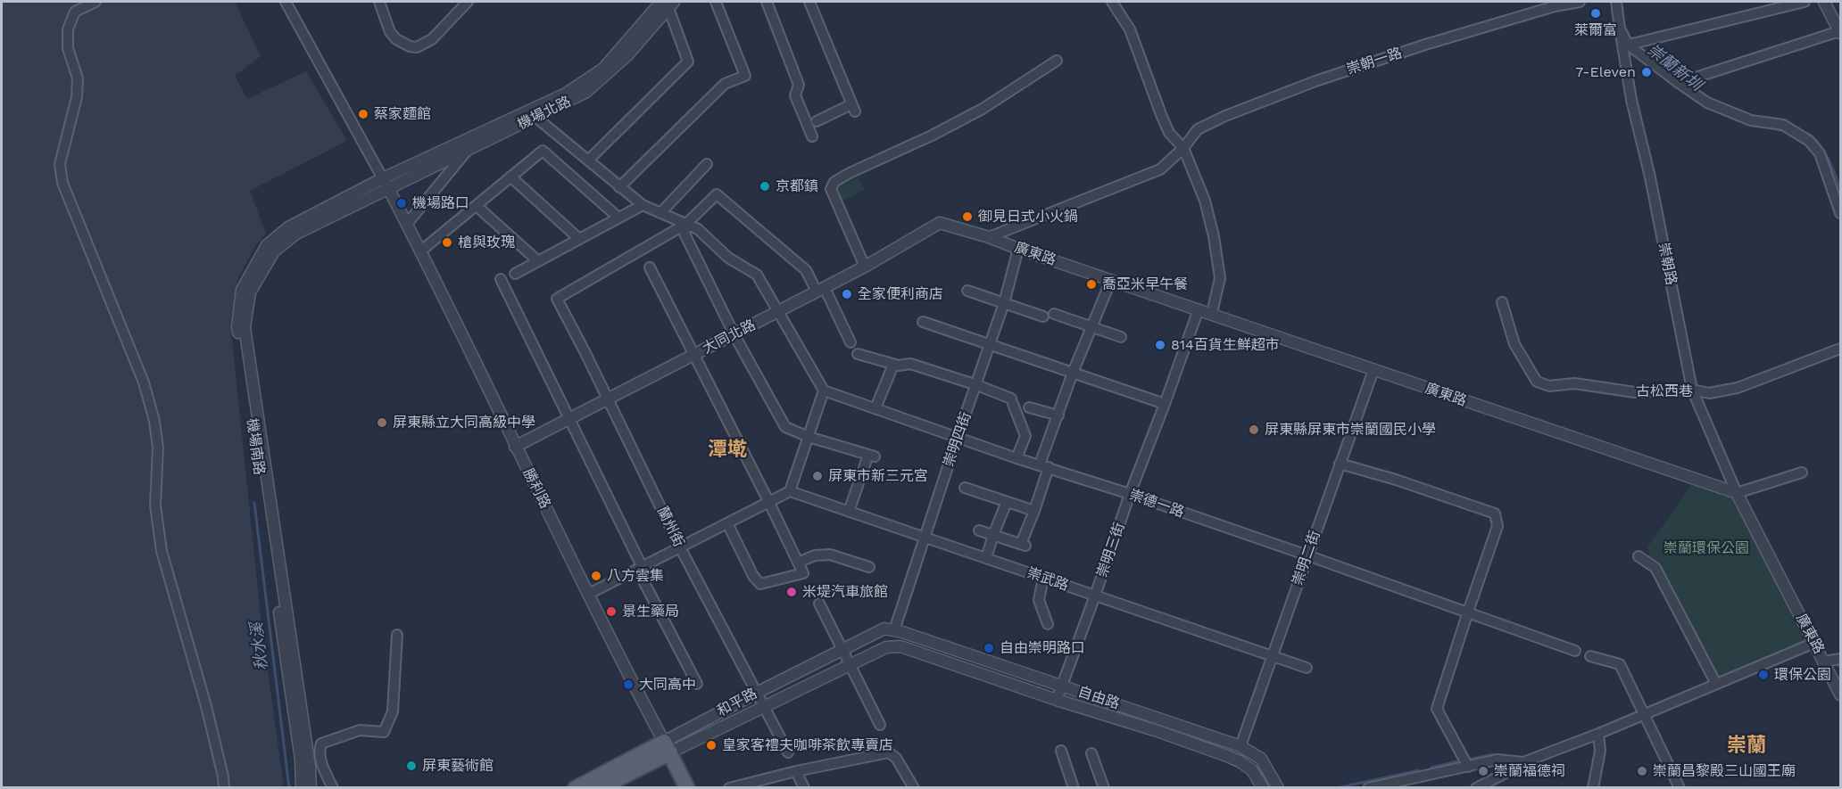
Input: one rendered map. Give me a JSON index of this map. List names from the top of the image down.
{
  "streets": {
    "main road": ["勝利路", "和平路"],
    "street": [
      "崇朝一路",
      "機場北路",
      "廣東路",
      "崇朝路",
      "大同北路",
      "古松西巷",
      "崇明四街",
      "機場南路",
      "崇德一路",
      "蘭州街",
      "崇明三街",
      "崇明二街",
      "崇武路",
      "自由路"
    ]
  },
  "crossings": [
    ["崇朝一路", "廣東路"],
    ["機場北路", "機場南路"],
    ["機場北路", "勝利路"],
    ["廣東路", "崇朝路"],
    ["廣東路", "大同北路"],
    ["廣東路", "崇明四街"],
    ["廣東路", "崇明三街"],
    ["廣東路", "崇明二街"],
    ["崇朝路", "古松西巷"],
    ["大同北路", "勝利路"],
    ["大同北路", "蘭州街"],
    ["崇明四街", "崇德一路"],
    ["崇明四街", "崇武路"],
    ["崇明四街", "自由路"],
    ["崇明四街", "和平路"],
    ["機場南路", "勝利路"],
    ["勝利路", "和平路"],
    ["崇德一路", "崇明三街"],
    ["崇德一路", "崇明二街"],
    ["蘭州街", "和平路"],
    ["崇明三街", "崇武路"],
    ["崇明三街", "自由路"],
    ["崇明二街", "崇武路"],
    ["崇明二街", "自由路"],
    ["自由路", "和平路"]
  ],
  "districts": ["潭墘", "崇蘭"],
  "water": ["崇蘭新圳", "秋水溪"],
  "parks": ["崇蘭環保公園"],
  "places": [
    "萊爾富",
    "7-Eleven",
    "蔡家麵館",
    "京都鎮",
    "機場路口",
    "御見日式小火鍋",
    "槍與玫瑰",
    "喬亞米早午餐",
    "全家便利商店",
    "814百貨生鮮超市",
    "屏東縣立大同高級中學",
    "屏東縣屏東市崇蘭國民小學",
    "屏東市新三元宮",
    "八方雲集",
    "米堤汽車旅館",
    "景生藥局",
    "自由崇明路口",
    "環保公園",
    "大同高中",
    "皇家客禮夫咖啡茶飲專賣店",
    "屏東藝術館",
    "崇蘭福德祠",
    "崇蘭昌黎殿三山國王廟"
  ]
}
